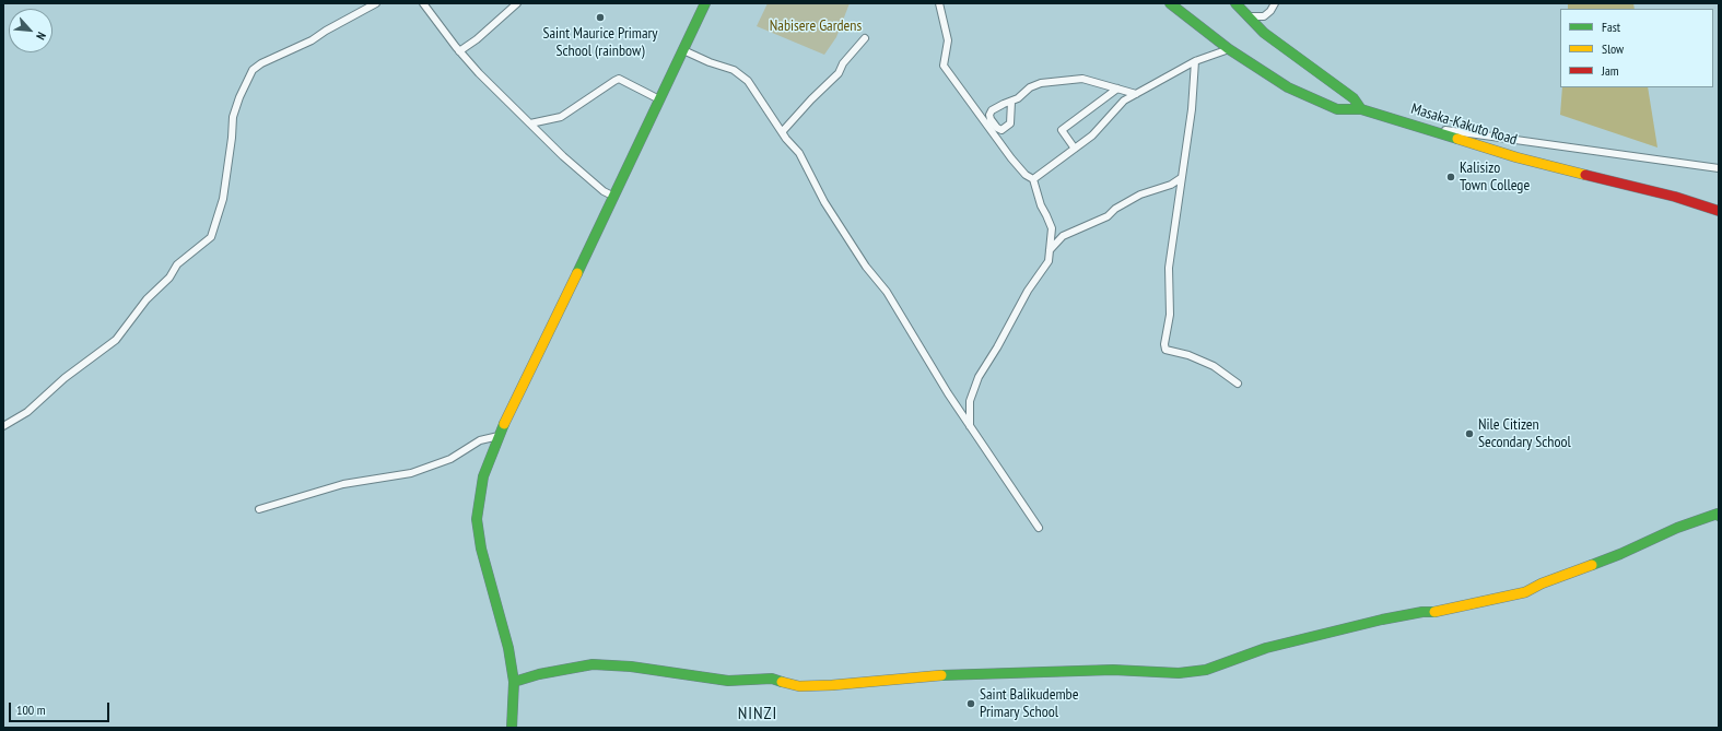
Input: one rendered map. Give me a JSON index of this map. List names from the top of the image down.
{
  "streets": {
    "main road": ["Masaka-Kakuto Road"]
  },
  "districts": ["NINZI"],
  "parks": ["Nabisere Gardens"],
  "places": [
    "Saint Maurice Primary School (rainbow)",
    "Kalisizo Town College",
    "Nile Citizen Secondary School",
    "Saint Balikudembe Primary School"
  ],
  "legend": ["Fast", "Slow", "Jam"],
  "scale_bar": "100 m",
  "north": "bottom right"
}
